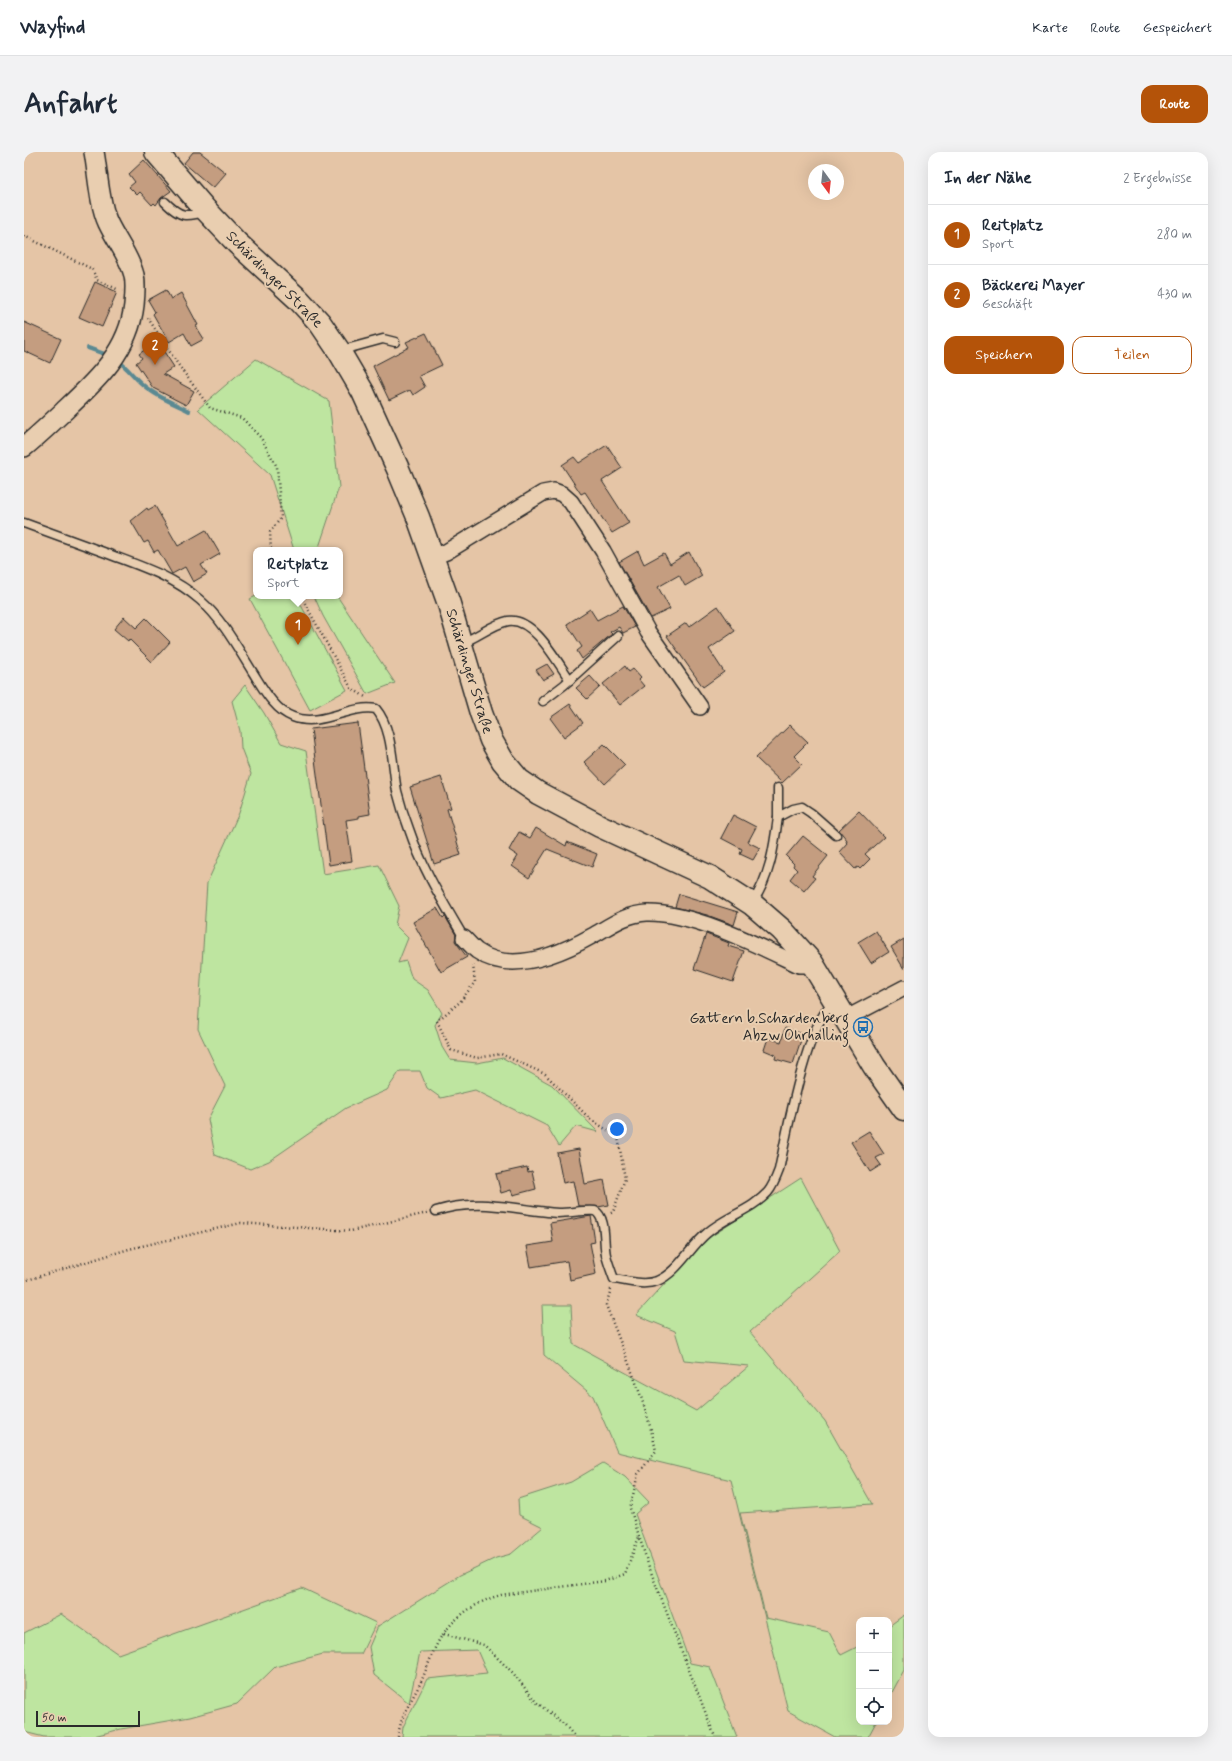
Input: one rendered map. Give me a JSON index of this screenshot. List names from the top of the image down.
{
  "streets": {
    "main road": ["Schärdinger Straße"]
  },
  "places": {
    "bus stop": ["Gattern b.Schardenberg Abzw Ohrhalling"]
  },
  "scale_bar": "50 m",
  "north": "bottom",
  "page": {
    "header": "Wayfind",
    "nav": ["Karte", "Route", "Gespeichert"],
    "buttons": [
      "Route",
      ["Speichern", "Teilen"]
    ],
    "title": "Anfahrt",
    "heading": ["In der Nähe", "2 Ergebnisse"],
    "list": [
      {
        "mark": "1",
        "name": "Reitplatz",
        "note": "Sport",
        "value": "280 m"
      },
      {
        "mark": "2",
        "name": "Bäckerei Mayer",
        "note": "Geschäft",
        "value": "430 m"
      }
    ],
    "pins": ["2", "1"],
    "popup": ["Reitplatz", "Sport"],
    "map_buttons": ["+", "−"],
    "scale": "50 m"
  }
}
